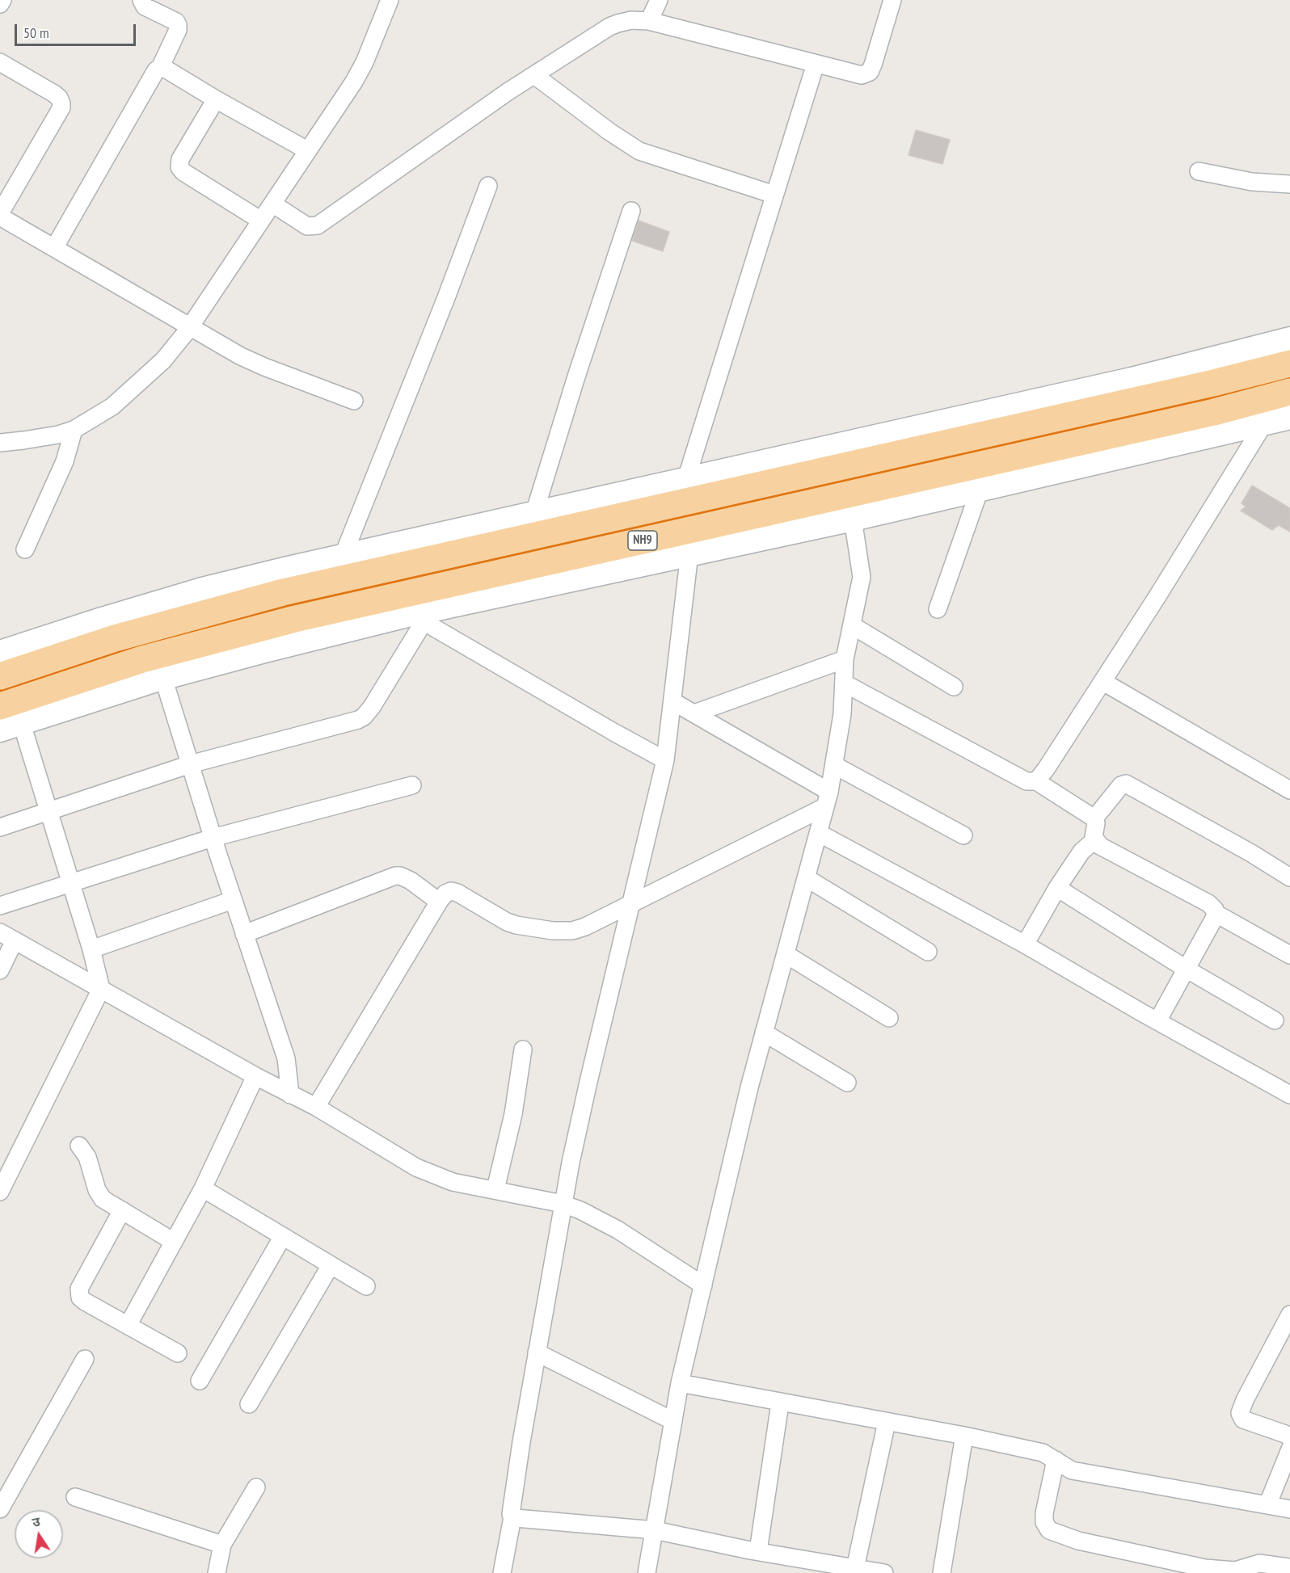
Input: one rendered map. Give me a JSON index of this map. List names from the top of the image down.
{
  "streets": {
    "highway": ["NH9"]
  },
  "scale_bar": "50 m",
  "north": "top"
}
